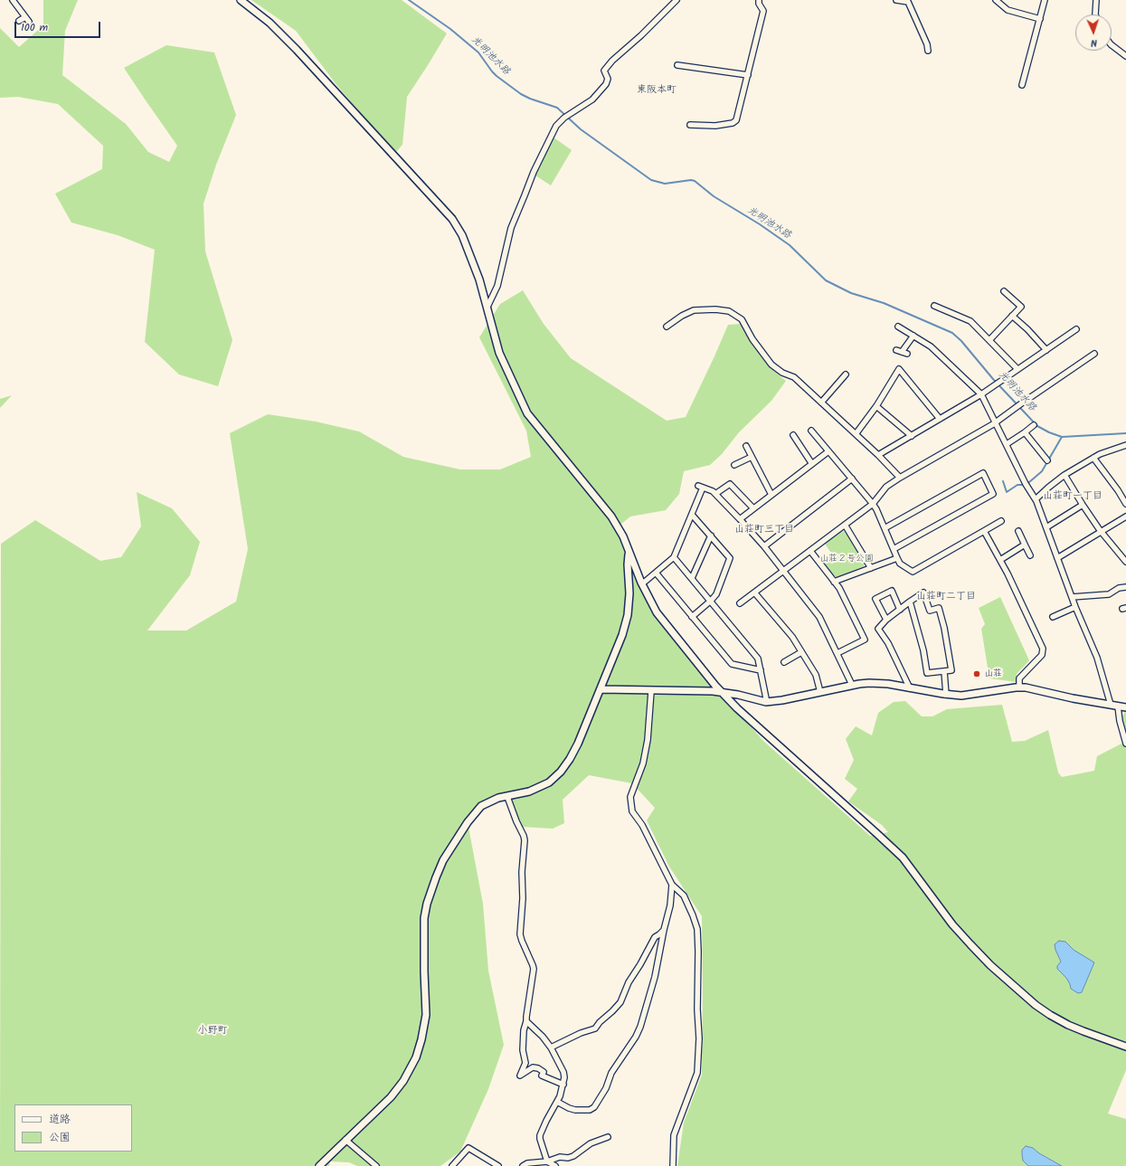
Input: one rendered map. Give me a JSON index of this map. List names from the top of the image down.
{
  "districts": [
    "東阪本町",
    "山荘町一丁目",
    "山荘町三丁目",
    "山荘町二丁目",
    "小野町"
  ],
  "water": ["光明池水路"],
  "parks": ["山荘２号公園"],
  "places": ["山荘"],
  "legend": ["道路", "公園"],
  "scale_bar": "100 m",
  "north": "bottom"
}
